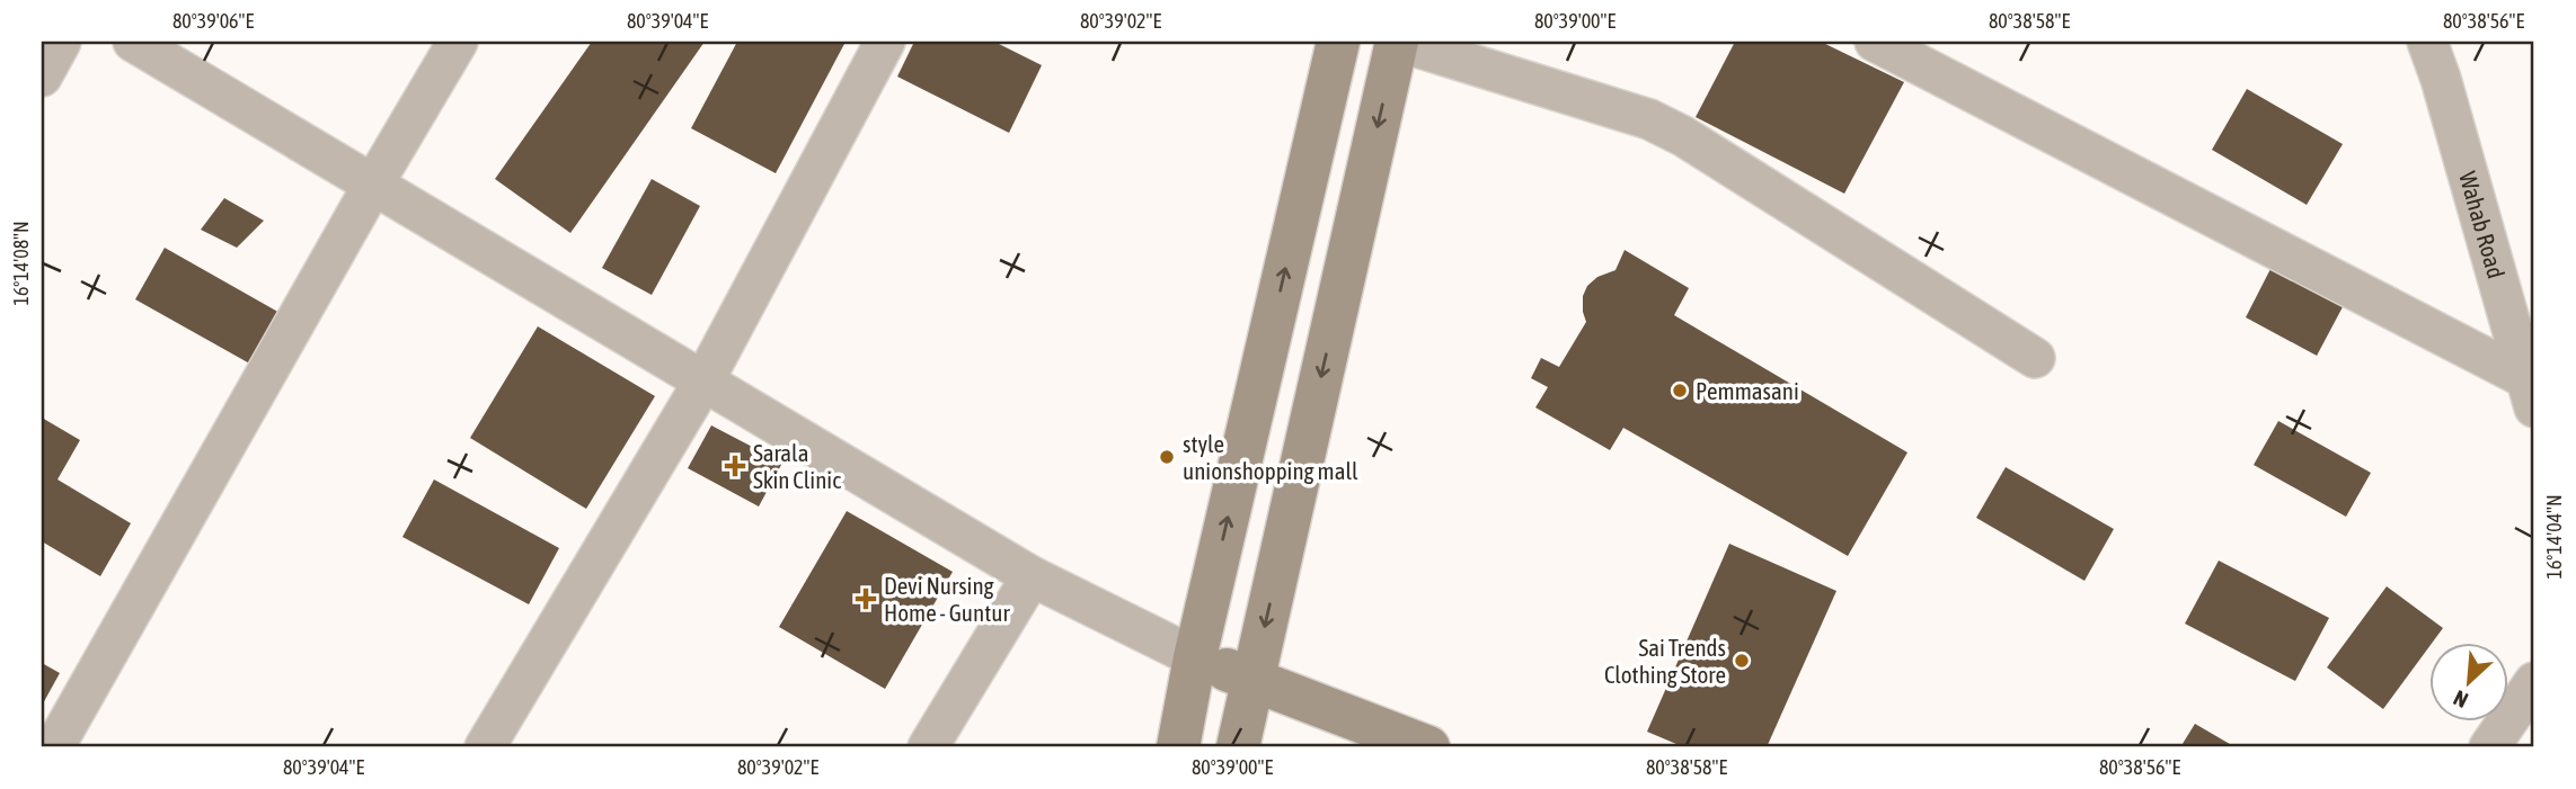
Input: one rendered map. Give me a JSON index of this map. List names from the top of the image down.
{
  "streets": {
    "street": ["Wahab Road"]
  },
  "places": {
    "other": ["Pemmasani", "style unionshopping mall", "Sai Trends Clothing Store"],
    "health": ["Sarala Skin Clinic", "Devi Nursing Home - Guntur"]
  },
  "north": "bottom left",
  "coordinates": [
    "80°39'06\"E",
    "80°39'04\"E",
    "80°39'02\"E",
    "80°39'00\"E",
    "80°38'58\"E",
    "80°38'56\"E",
    "16°14'08\"N",
    "16°14'04\"N"
  ]
}
